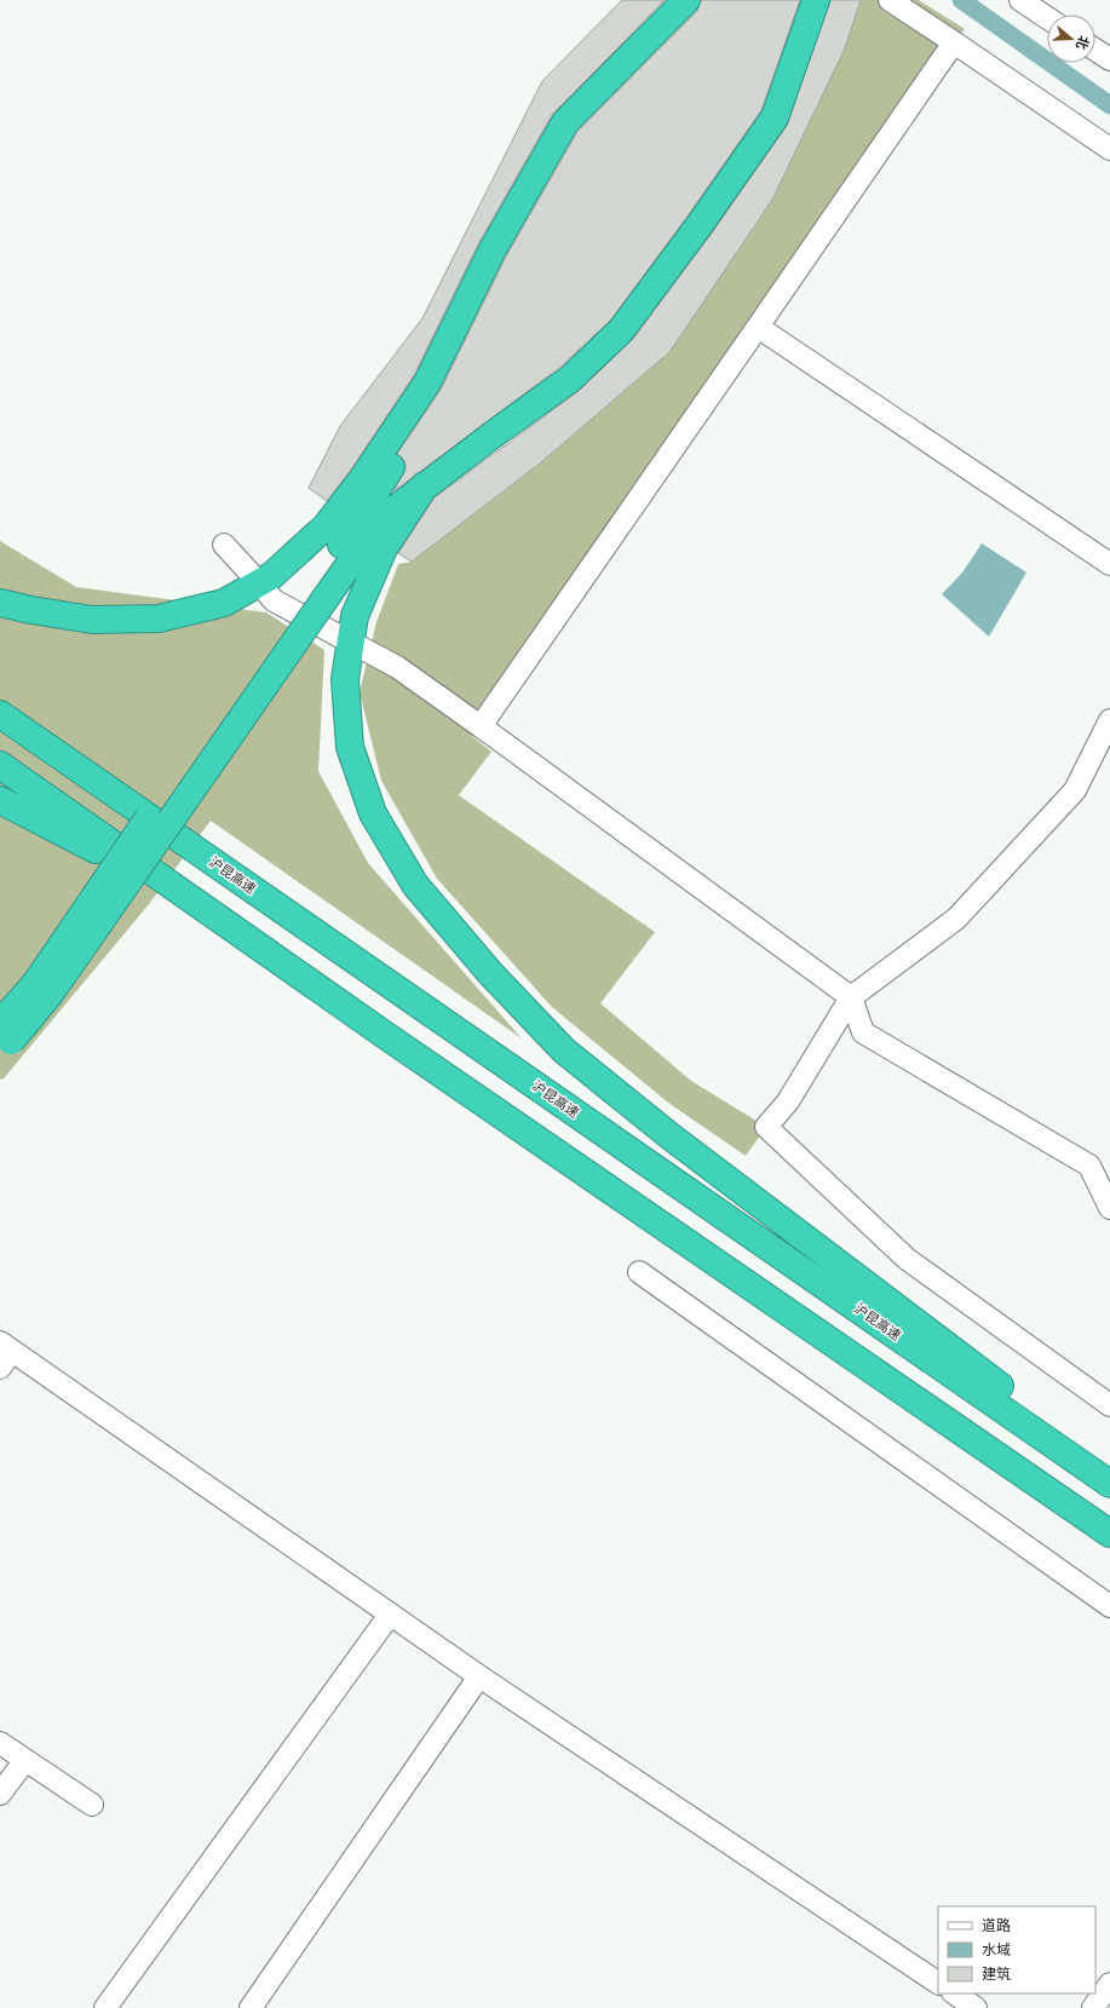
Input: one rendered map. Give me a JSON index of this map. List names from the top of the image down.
{
  "streets": {
    "highway": ["沪昆高速"]
  },
  "legend": ["道路", "水域", "建筑"],
  "north": "right"
}
